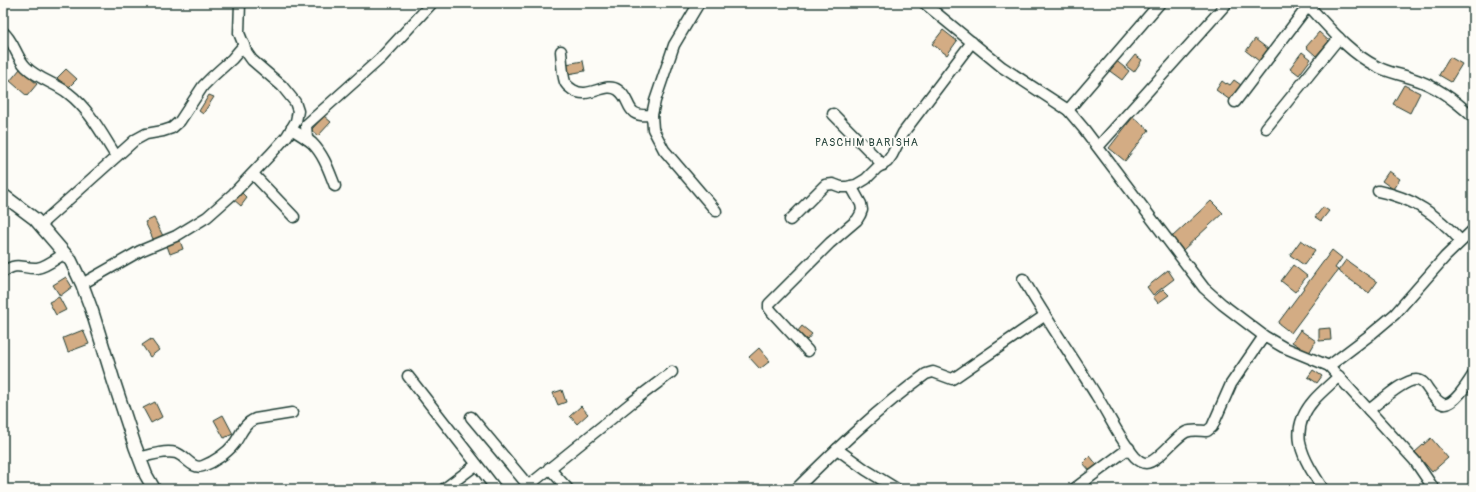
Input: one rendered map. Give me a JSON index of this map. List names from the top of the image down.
{
  "districts": ["PASCHIM BARISHA"]
}
